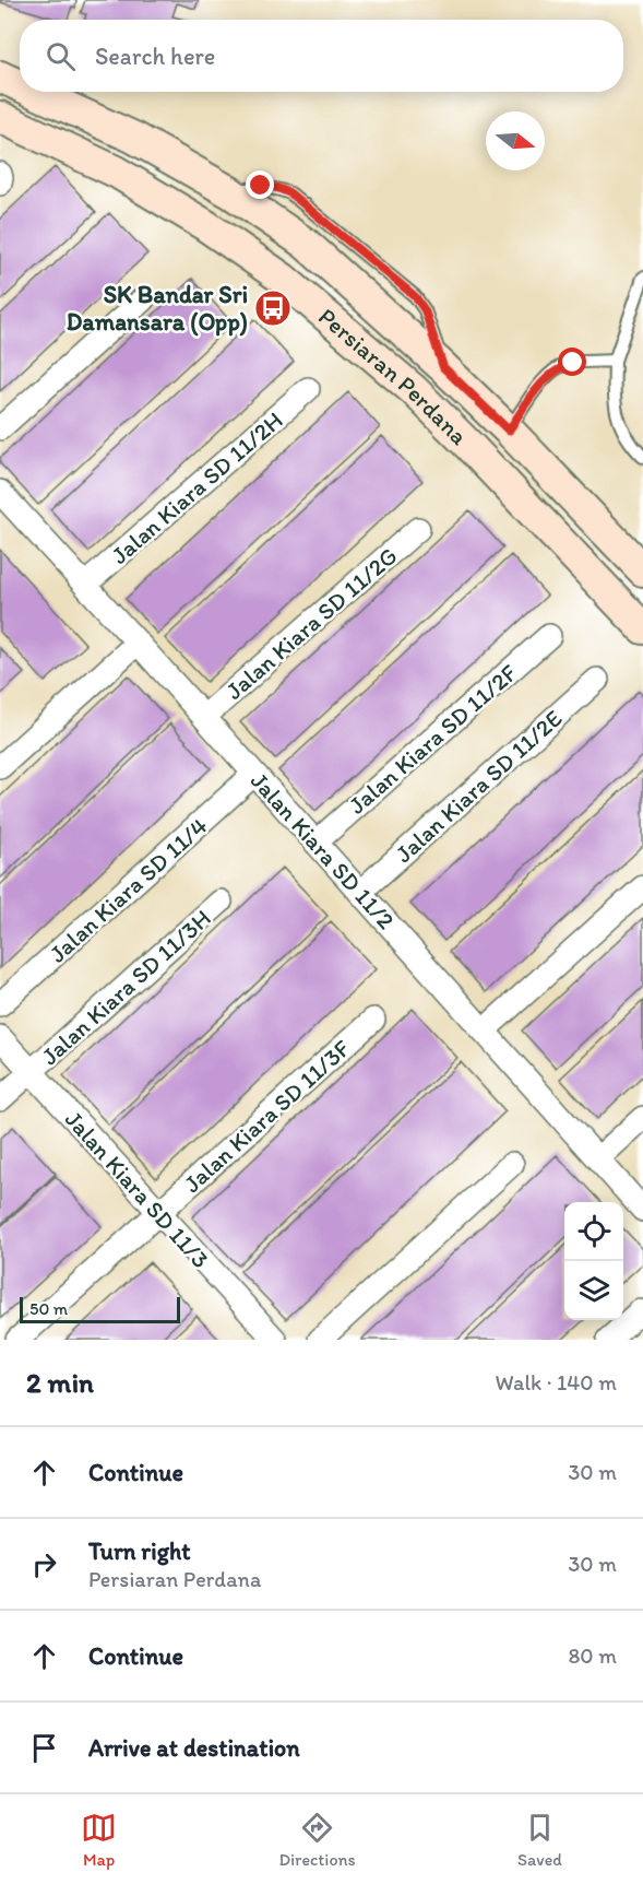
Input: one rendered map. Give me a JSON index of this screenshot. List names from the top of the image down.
{
  "streets": {
    "main road": ["Persiaran Perdana"],
    "street": [
      "Jalan Kiara SD 11/2H",
      "Jalan Kiara SD 11/2G",
      "Jalan Kiara SD 11/2F",
      "Jalan Kiara SD 11/2E",
      "Jalan Kiara SD 11/2",
      "Jalan Kiara SD 11/4",
      "Jalan Kiara SD 11/3H",
      "Jalan Kiara SD 11/3F",
      "Jalan Kiara SD 11/3"
    ]
  },
  "crossings": [
    ["Jalan Kiara SD 11/2H", "Jalan Kiara SD 11/2"],
    ["Jalan Kiara SD 11/2G", "Jalan Kiara SD 11/2"],
    ["Jalan Kiara SD 11/2F", "Jalan Kiara SD 11/2"],
    ["Jalan Kiara SD 11/2E", "Jalan Kiara SD 11/2"],
    ["Jalan Kiara SD 11/2", "Jalan Kiara SD 11/4"],
    ["Jalan Kiara SD 11/3H", "Jalan Kiara SD 11/3"],
    ["Jalan Kiara SD 11/3F", "Jalan Kiara SD 11/3"]
  ],
  "places": {
    "bus stop": ["SK Bandar Sri Damansara (Opp)"]
  },
  "scale_bar": "50 m",
  "north": "right",
  "page": {
    "search": "Search here",
    "scale": "50 m",
    "heading": ["2 min", "Walk · 140 m"],
    "list": [
      ["Continue", "30 m"],
      ["Turn right", "Persiaran Perdana", "30 m"],
      ["Continue", "80 m"],
      "Arrive at destination"
    ],
    "nav": ["Map", "Directions", "Saved"]
  }
}
